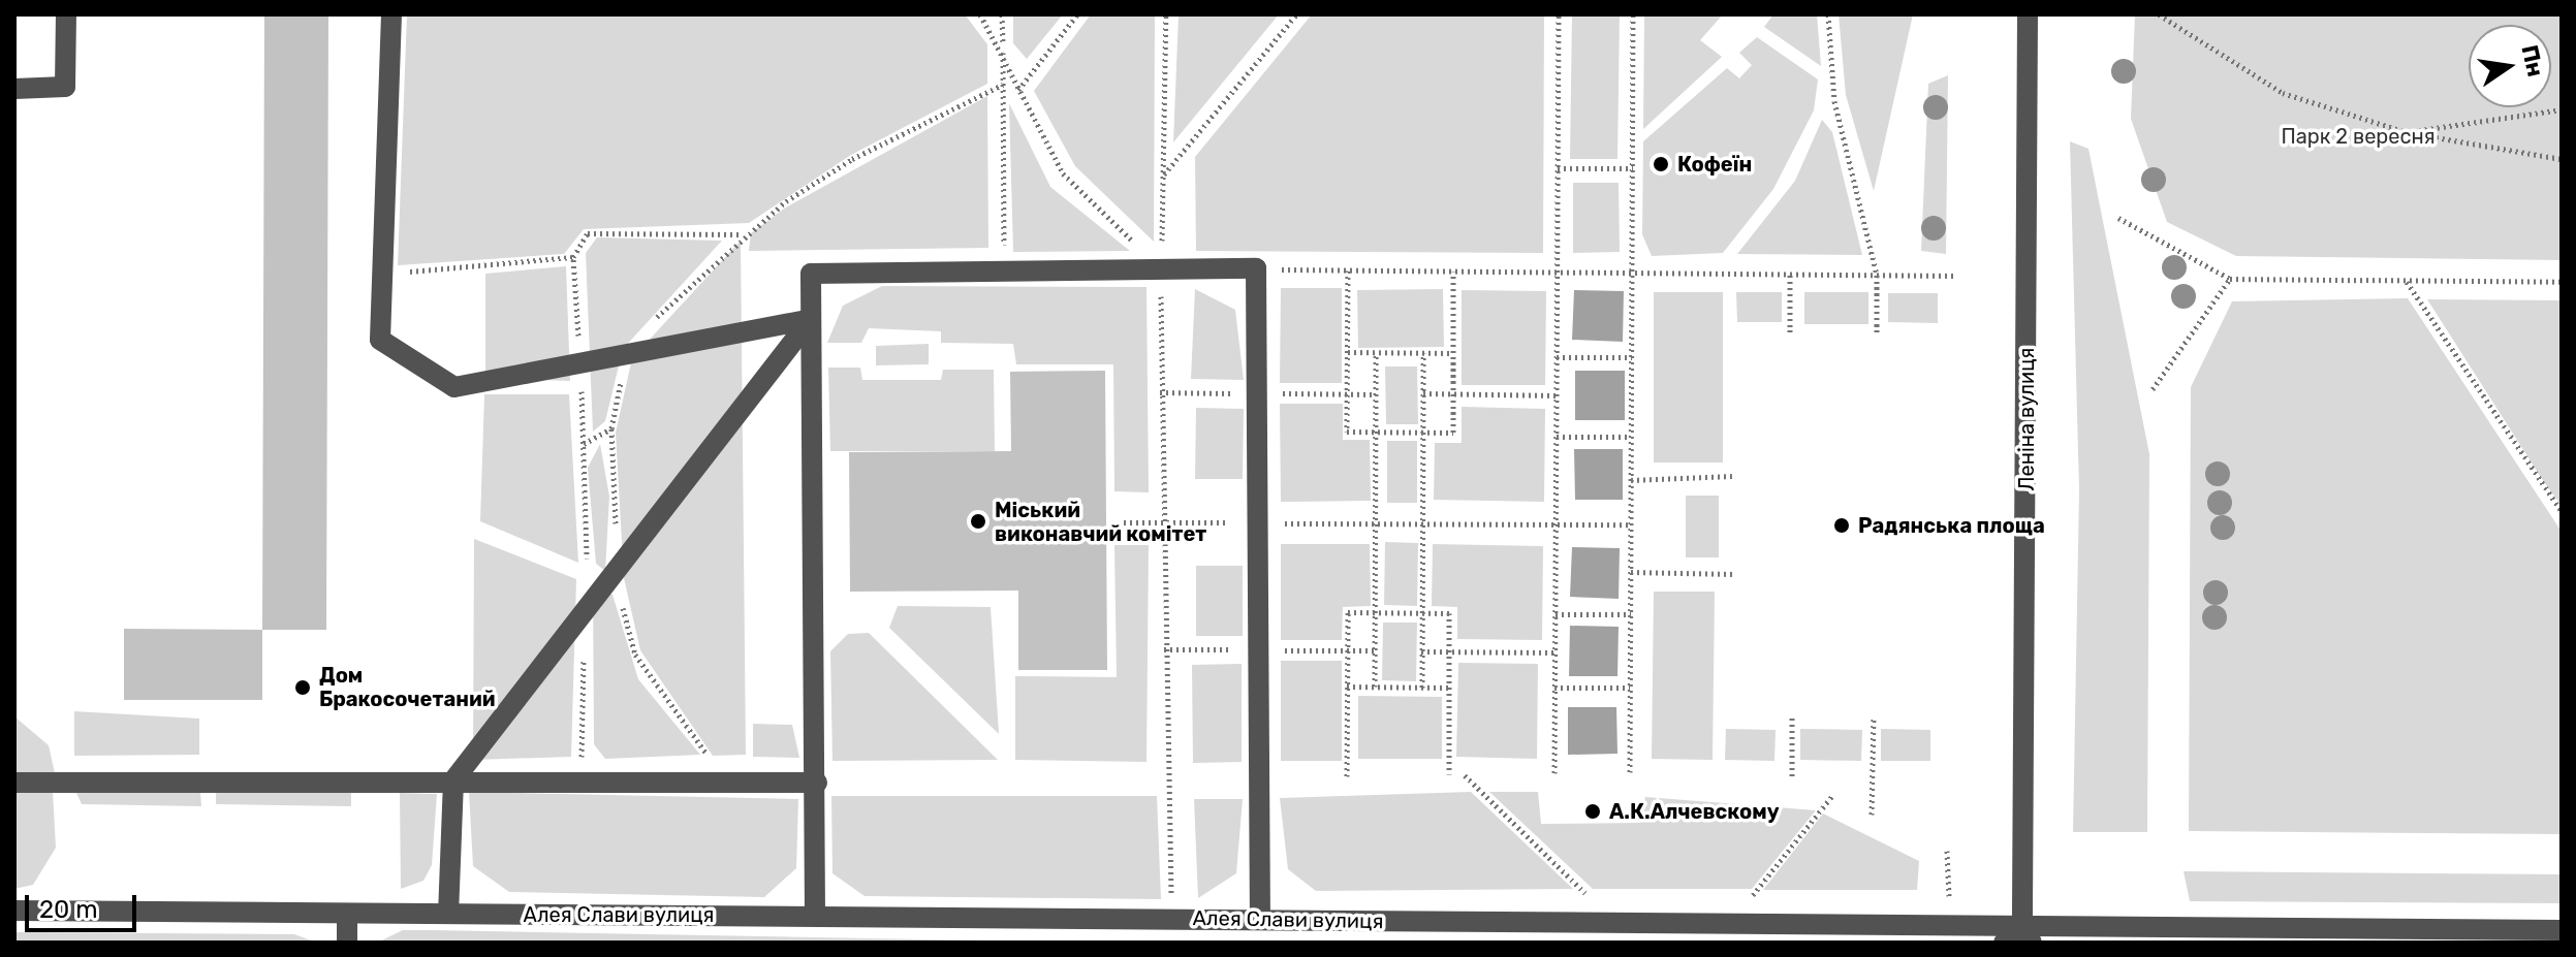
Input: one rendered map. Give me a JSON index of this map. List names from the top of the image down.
{
  "streets": {
    "street": ["Леніна вулиця", "Алея Слави вулиця"]
  },
  "crossings": [
    ["Леніна вулиця", "Алея Слави вулиця"]
  ],
  "parks": ["Парк 2 вересня"],
  "places": [
    "Кофеїн",
    "Міський виконавчий комітет",
    "Радянська площа",
    "Дом Бракосочетаний",
    "А.К.Алчевскому"
  ],
  "scale_bar": "20 m",
  "north": "right"
}
